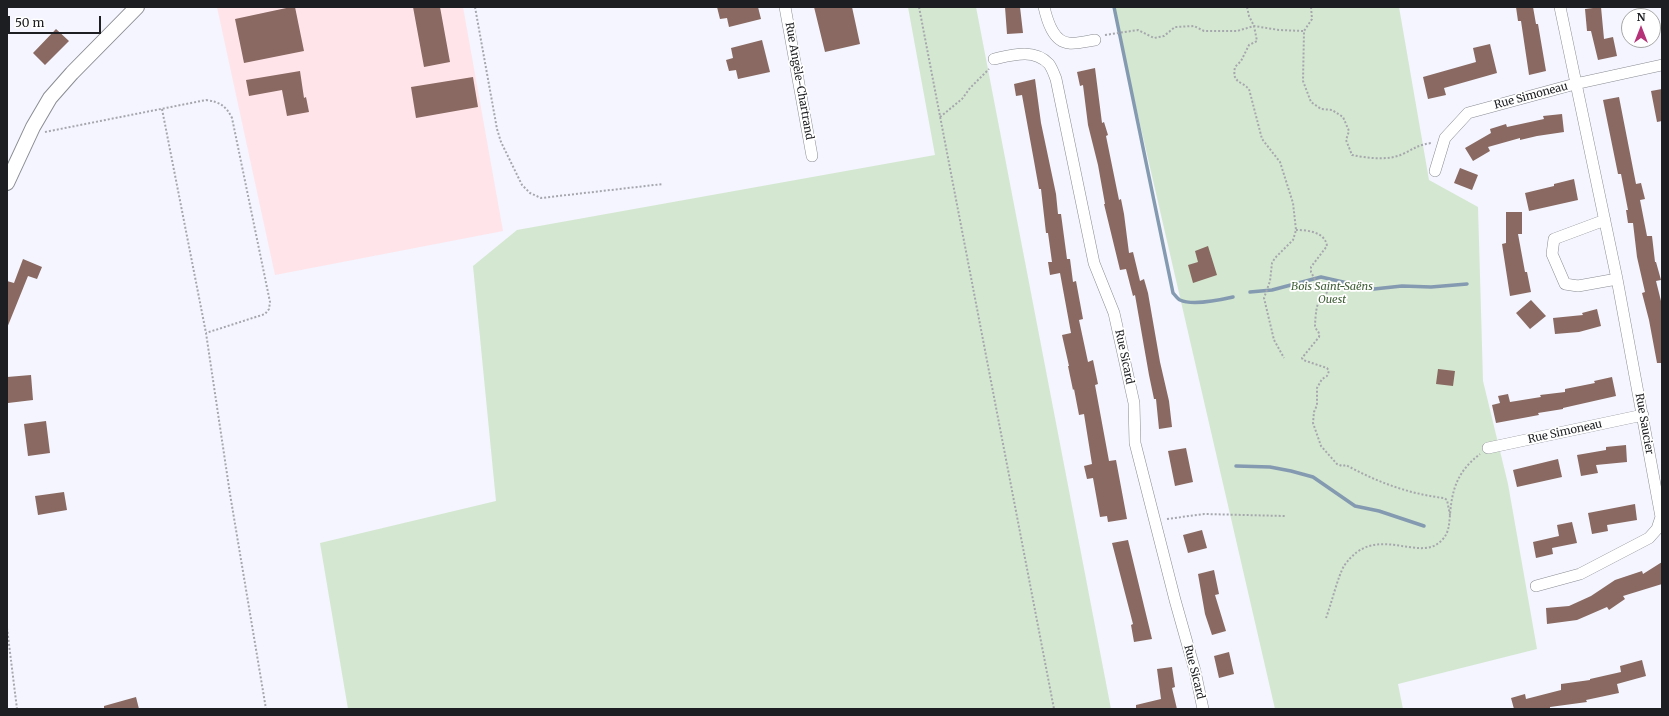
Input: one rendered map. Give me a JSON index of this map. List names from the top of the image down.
{
  "streets": {
    "street": [
      "Rue Angèle-Chartrand",
      "Rue Simoneau",
      "Rue Sicard",
      "Rue Saucier"
    ]
  },
  "crossings": [
    ["Rue Simoneau", "Rue Saucier"]
  ],
  "parks": ["Bois Saint-Saëns Ouest"],
  "scale_bar": "50 m",
  "north": "top"
}
